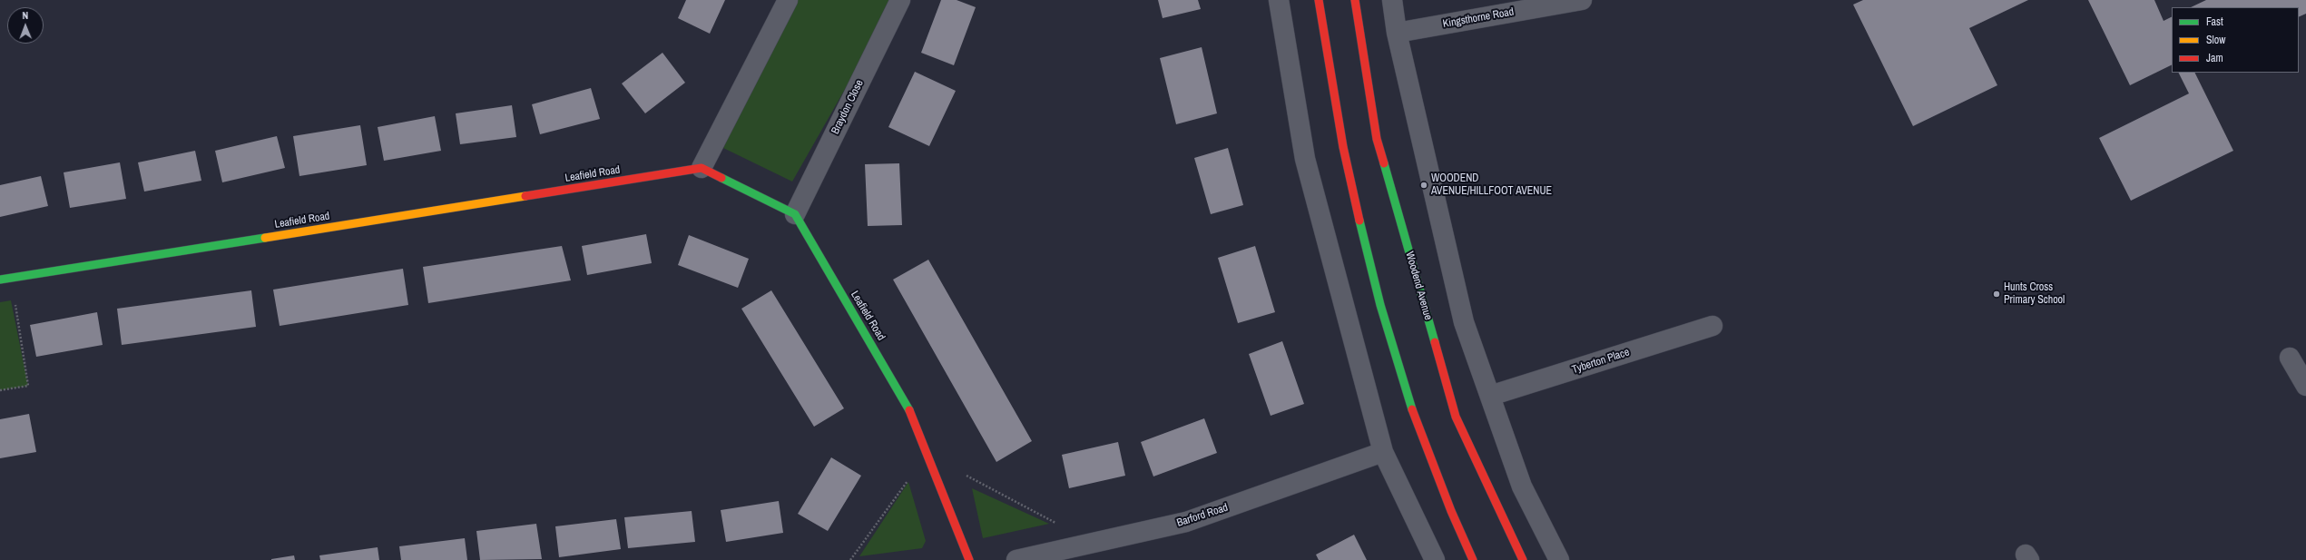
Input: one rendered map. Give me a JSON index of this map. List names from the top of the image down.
{
  "streets": {
    "street": [
      "Kingsthorne Road",
      "Braydon Close",
      "Leafield Road",
      "Woodend Avenue",
      "Tyberton Place",
      "Barford Road"
    ]
  },
  "crossings": [
    ["Braydon Close", "Leafield Road"]
  ],
  "places": ["WOODEND AVENUE/HILLFOOT AVENUE", "Hunts Cross Primary School"],
  "legend": ["Fast", "Slow", "Jam"],
  "north": "top"
}
